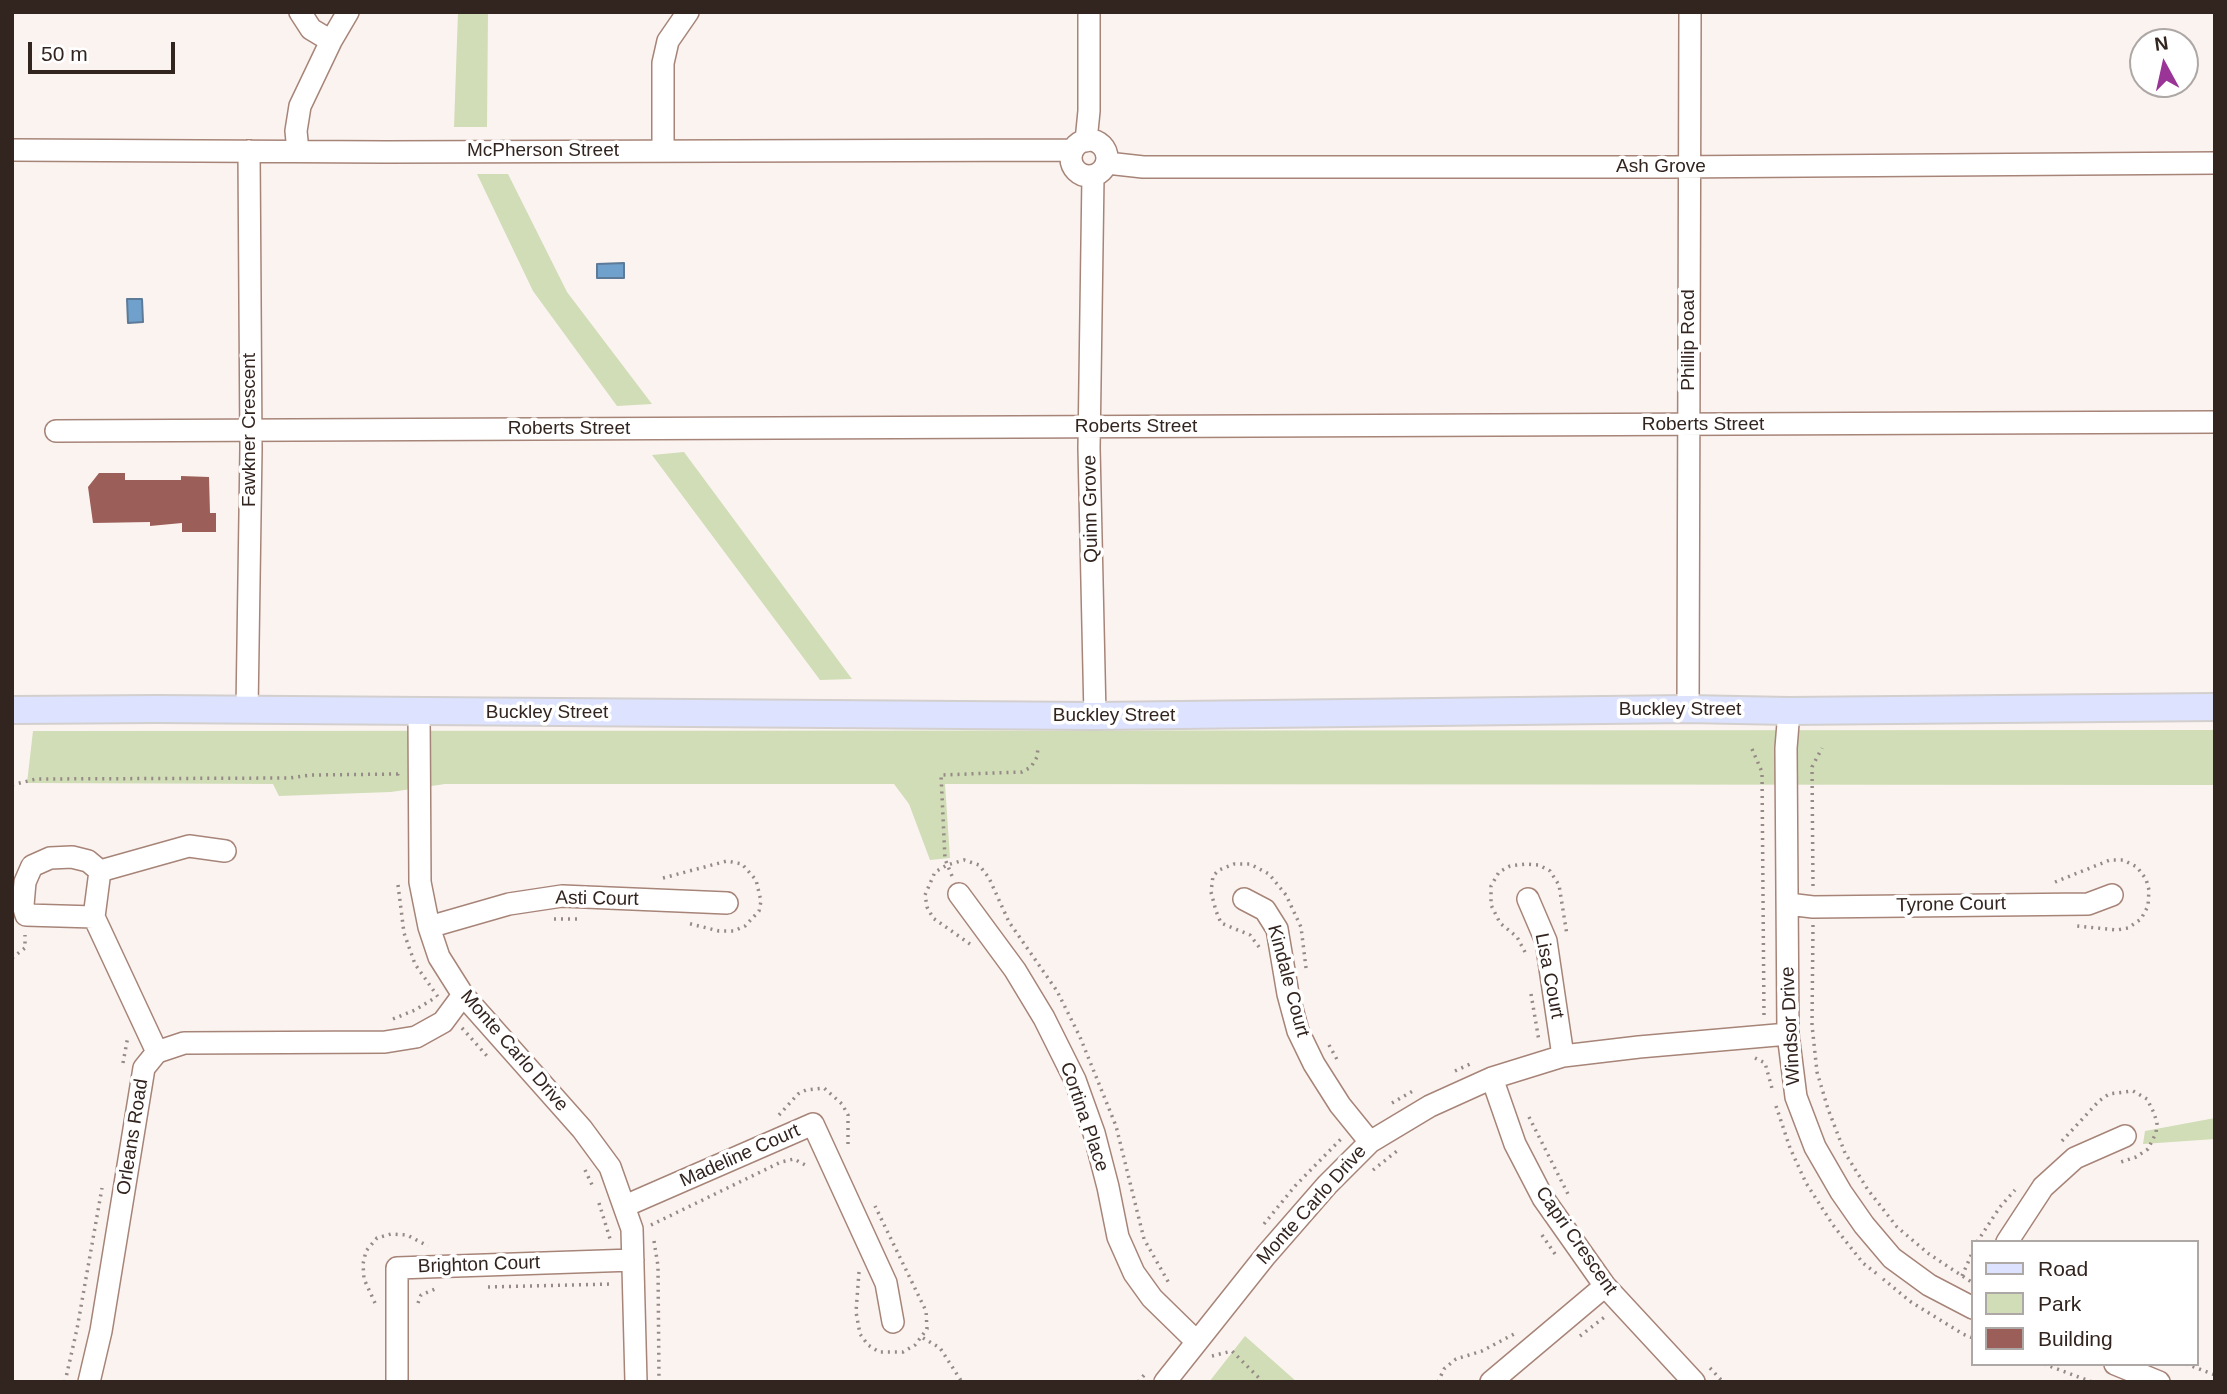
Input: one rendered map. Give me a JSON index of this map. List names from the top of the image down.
{
  "streets": {
    "main road": ["Buckley Street"],
    "street": [
      "McPherson Street",
      "Ash Grove",
      "Phillip Road",
      "Roberts Street",
      "Fawkner Crescent",
      "Quinn Grove",
      "Asti Court",
      "Tyrone Court",
      "Lisa Court",
      "Kindale Court",
      "Windsor Drive",
      "Monte Carlo Drive",
      "Cortina Place",
      "Orleans Road",
      "Madeline Court",
      "Capri Crescent",
      "Brighton Court"
    ]
  },
  "crossings": [
    ["McPherson Street", "Ash Grove"],
    ["McPherson Street", "Fawkner Crescent"],
    ["McPherson Street", "Quinn Grove"],
    ["Ash Grove", "Phillip Road"],
    ["Ash Grove", "Quinn Grove"],
    ["Phillip Road", "Roberts Street"],
    ["Phillip Road", "Buckley Street"],
    ["Roberts Street", "Fawkner Crescent"],
    ["Roberts Street", "Quinn Grove"],
    ["Fawkner Crescent", "Buckley Street"],
    ["Quinn Grove", "Buckley Street"],
    ["Buckley Street", "Windsor Drive"],
    ["Buckley Street", "Monte Carlo Drive"],
    ["Asti Court", "Monte Carlo Drive"],
    ["Tyrone Court", "Windsor Drive"],
    ["Lisa Court", "Monte Carlo Drive"],
    ["Kindale Court", "Monte Carlo Drive"],
    ["Windsor Drive", "Monte Carlo Drive"],
    ["Monte Carlo Drive", "Cortina Place"],
    ["Monte Carlo Drive", "Madeline Court"],
    ["Monte Carlo Drive", "Capri Crescent"],
    ["Monte Carlo Drive", "Brighton Court"]
  ],
  "legend": ["Road", "Park", "Building"],
  "scale_bar": "50 m",
  "north": "top"
}
